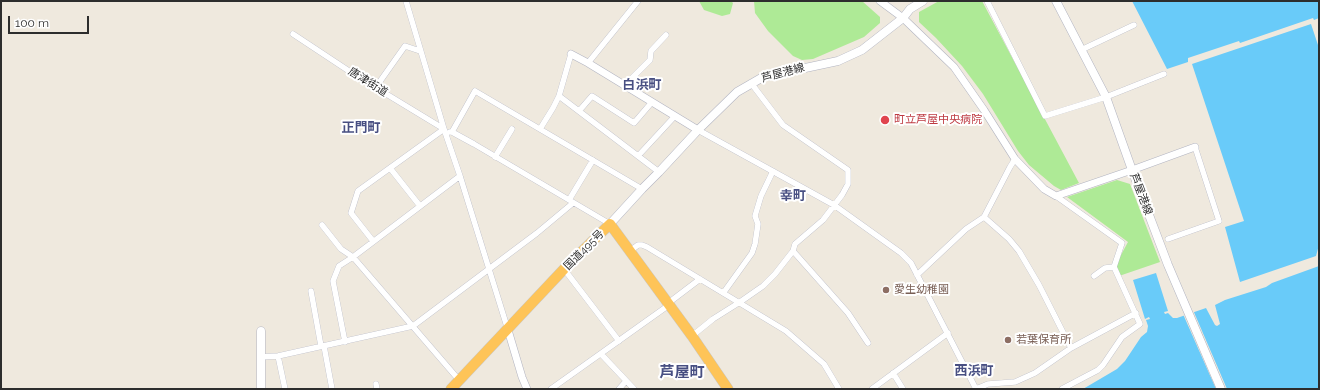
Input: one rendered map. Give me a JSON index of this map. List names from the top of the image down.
{
  "streets": {
    "highway": ["国道495号"],
    "main road": ["芦屋港線"],
    "street": ["唐津街道"]
  },
  "crossings": [
    ["芦屋港線", "唐津街道"],
    ["芦屋港線", "国道495号"],
    ["唐津街道", "国道495号"]
  ],
  "districts": [
    "白浜町",
    "正門町",
    "幸町",
    "西浜町",
    "芦屋町"
  ],
  "places": ["町立芦屋中央病院", "愛生幼稚園", "若葉保育所"],
  "scale_bar": "100 m"
}
